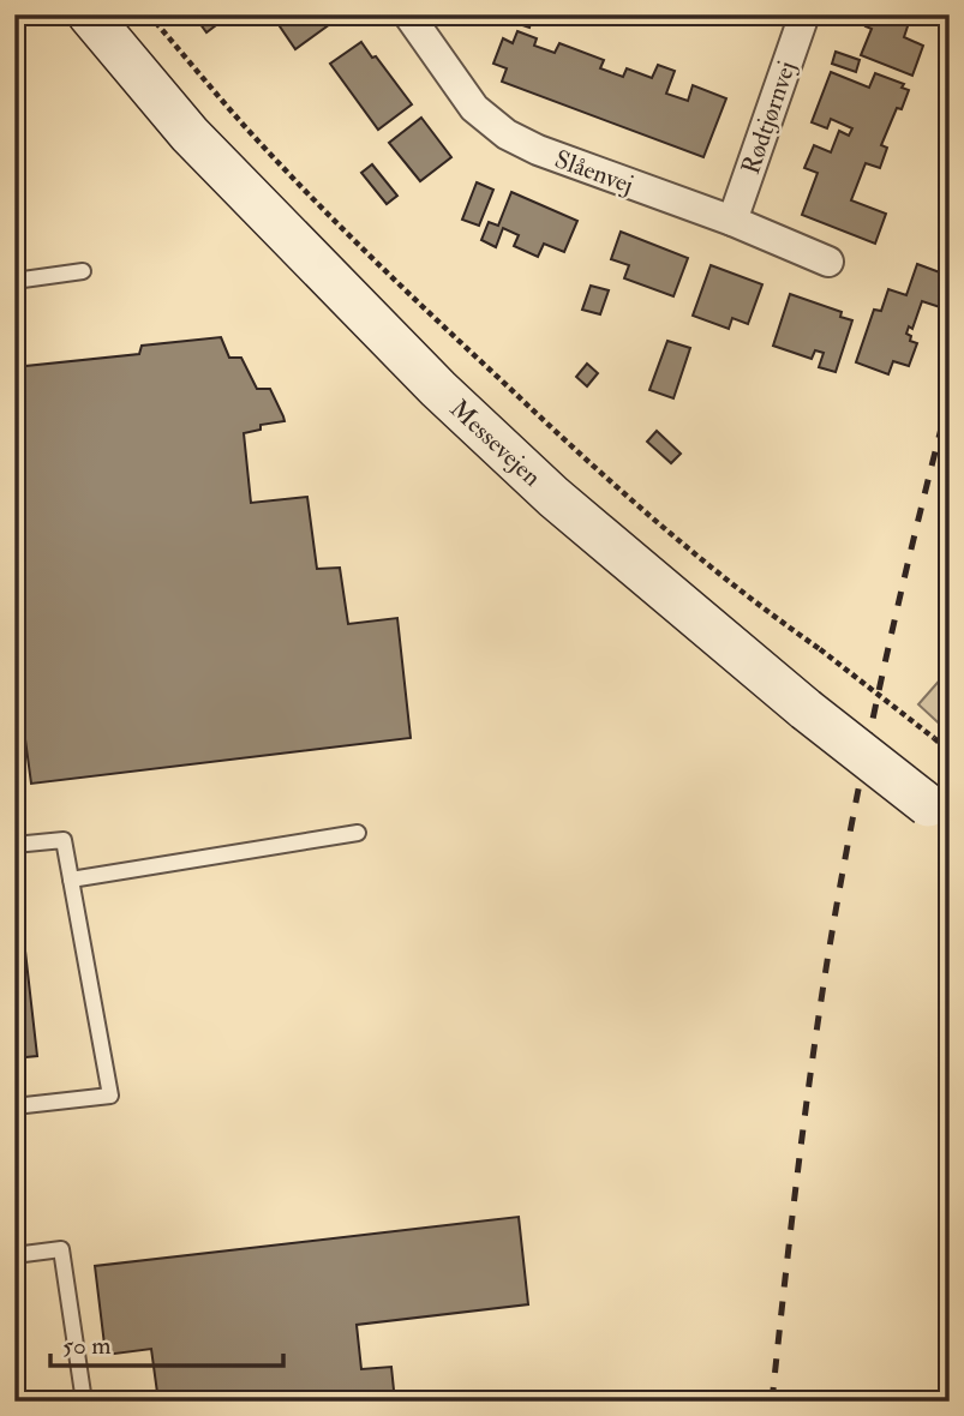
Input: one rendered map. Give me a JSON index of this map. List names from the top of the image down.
{
  "streets": {
    "main road": ["Messevejen"],
    "street": ["Rødtjørnvej", "Slåenvej"]
  },
  "crossings": [
    ["Rødtjørnvej", "Slåenvej"]
  ],
  "scale_bar": "50 m"
}
